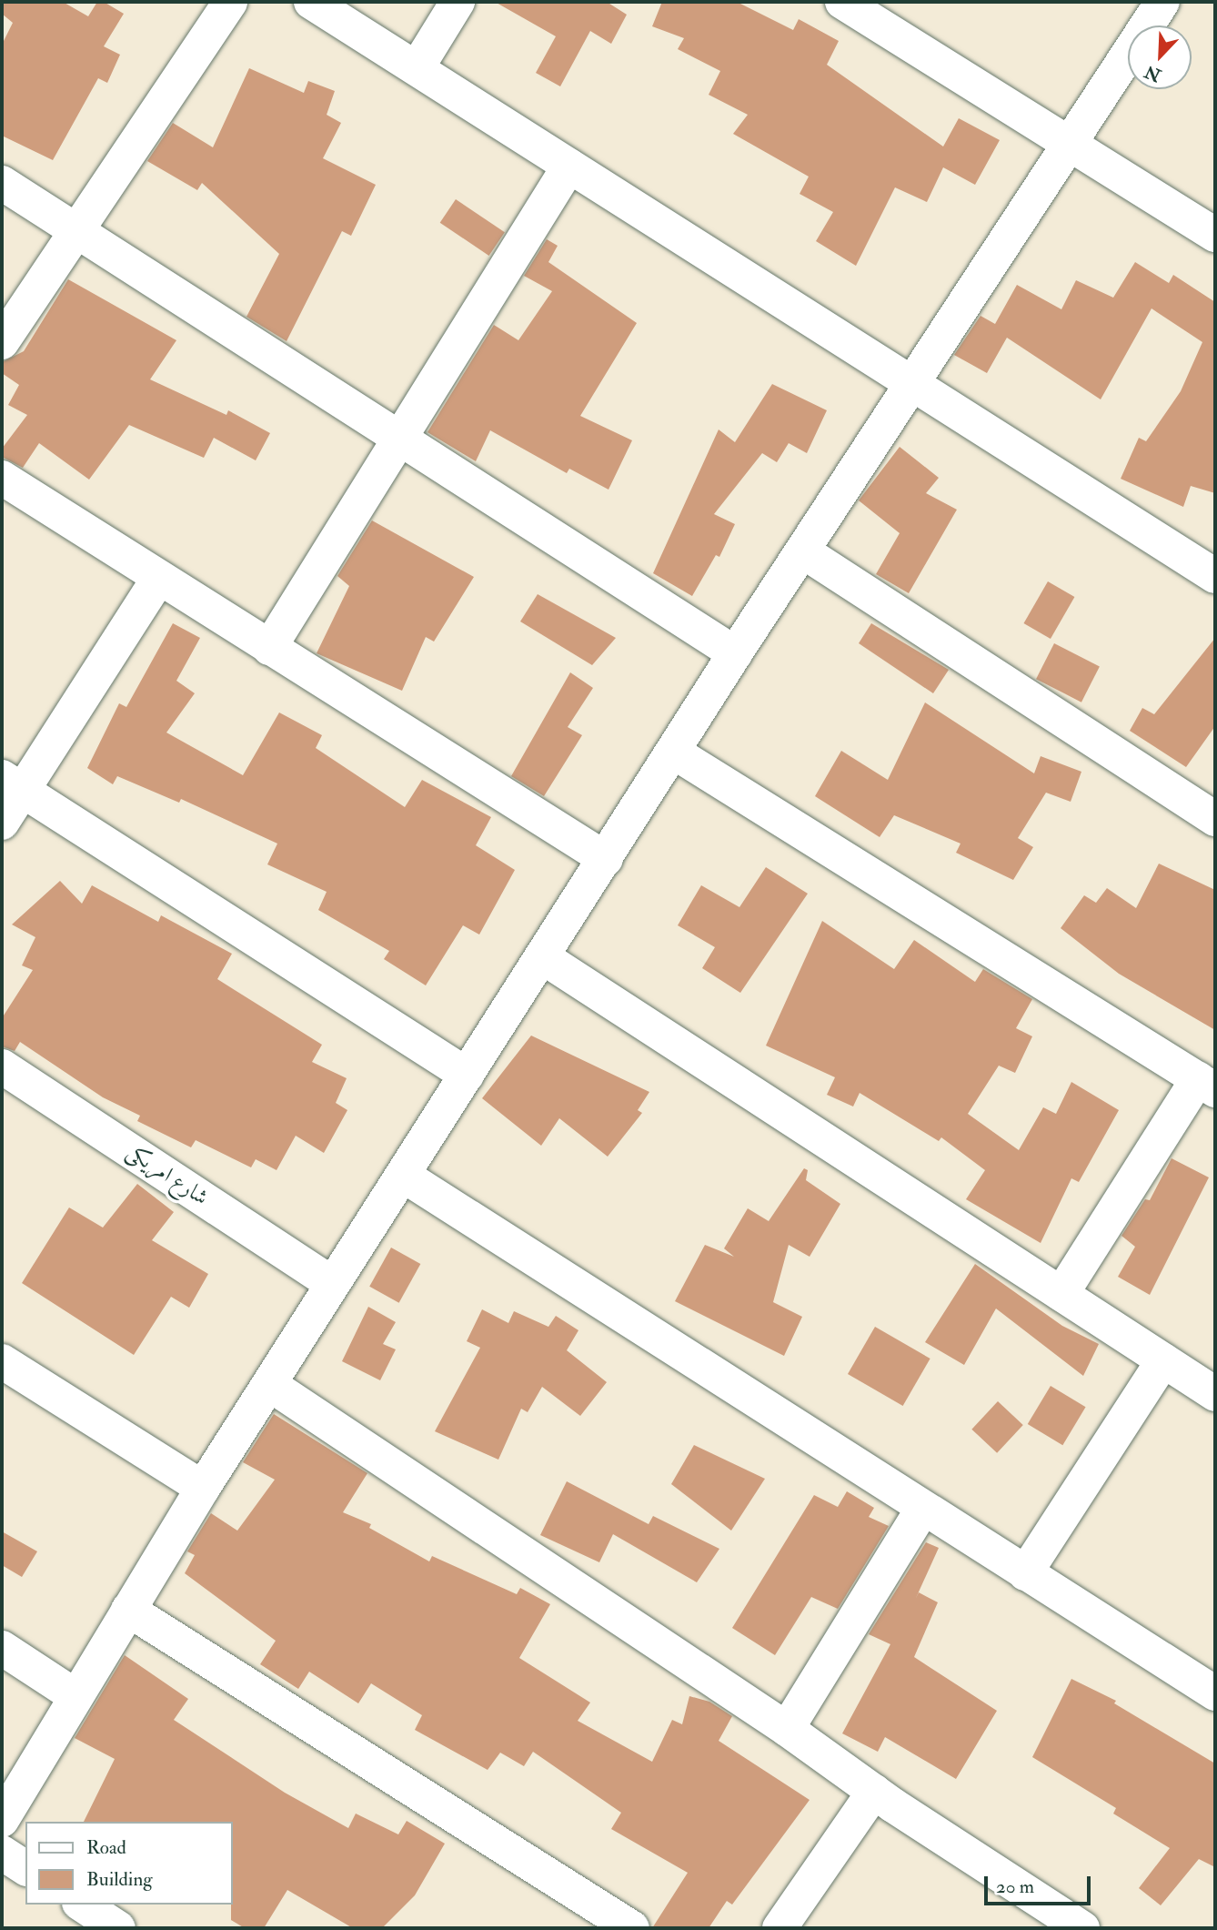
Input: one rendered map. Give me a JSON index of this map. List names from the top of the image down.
{
  "streets": {
    "street": ["شارع امريكى"]
  },
  "legend": ["Road", "Building"],
  "scale_bar": "20 m",
  "north": "bottom left"
}
